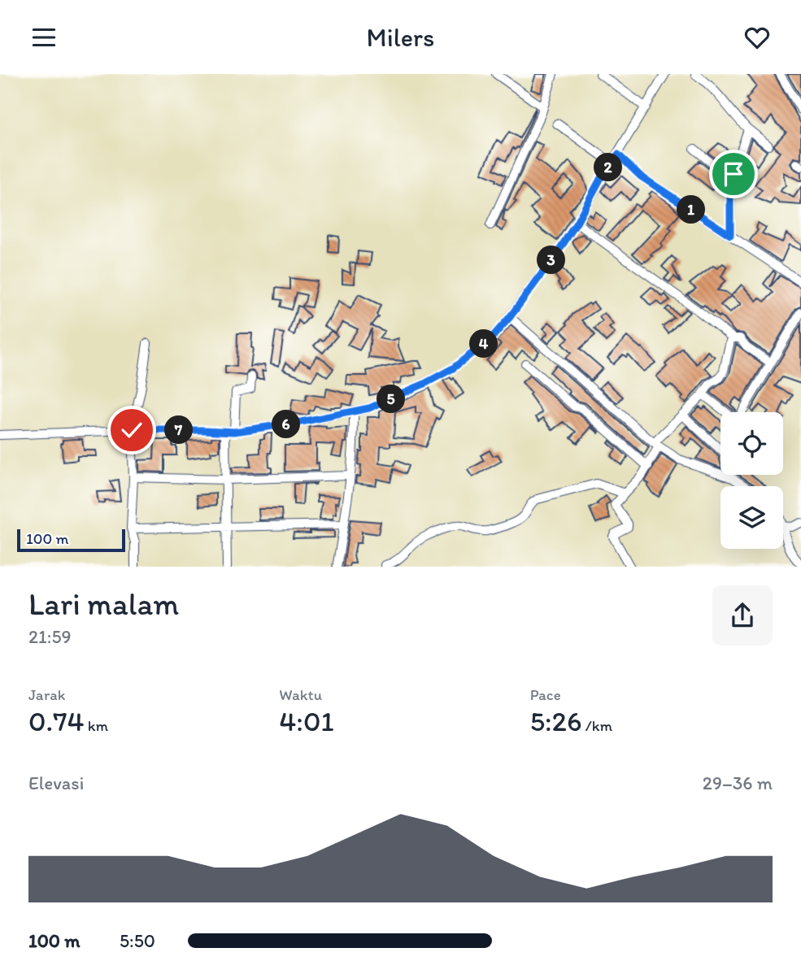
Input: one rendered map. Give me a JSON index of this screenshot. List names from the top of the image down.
{
  "scale_bar": "100 m",
  "page": {
    "header": "Milers",
    "pins": [
      "2",
      "1",
      "3",
      "4",
      "5",
      "6",
      "7"
    ],
    "scale": "100 m",
    "heading": ["Lari malam", "21:59"],
    "stats": [
      ["Jarak", "0.74 km"],
      ["Waktu", "4:01"],
      ["Pace", "5:26 /km"]
    ],
    "chart": ["Elevasi", "29–36 m"],
    "list": [
      {
        "name": "100 m",
        "note": "5:50"
      }
    ]
  }
}
